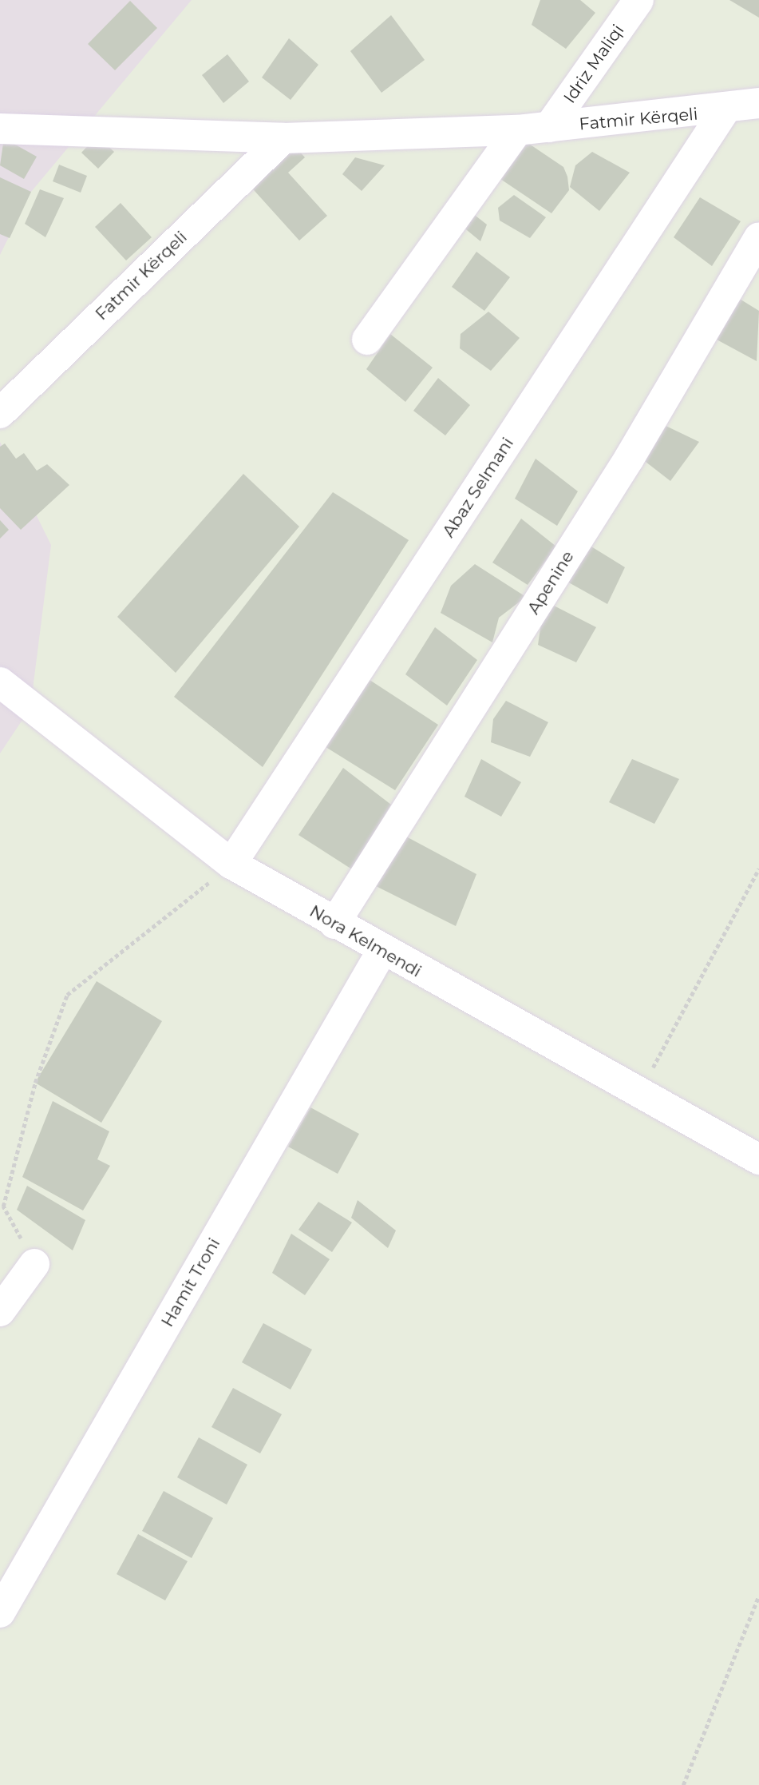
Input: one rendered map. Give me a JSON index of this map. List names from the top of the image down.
{
  "streets": {
    "street": [
      "Idriz Maliqi",
      "Fatmir Kërqeli",
      "Abaz Selmani",
      "Apenine",
      "Nora Kelmendi",
      "Hamit Troni"
    ]
  },
  "crossings": [
    ["Idriz Maliqi", "Fatmir Kërqeli"],
    ["Fatmir Kërqeli", "Abaz Selmani"],
    ["Abaz Selmani", "Nora Kelmendi"],
    ["Apenine", "Nora Kelmendi"],
    ["Nora Kelmendi", "Hamit Troni"]
  ]
}
